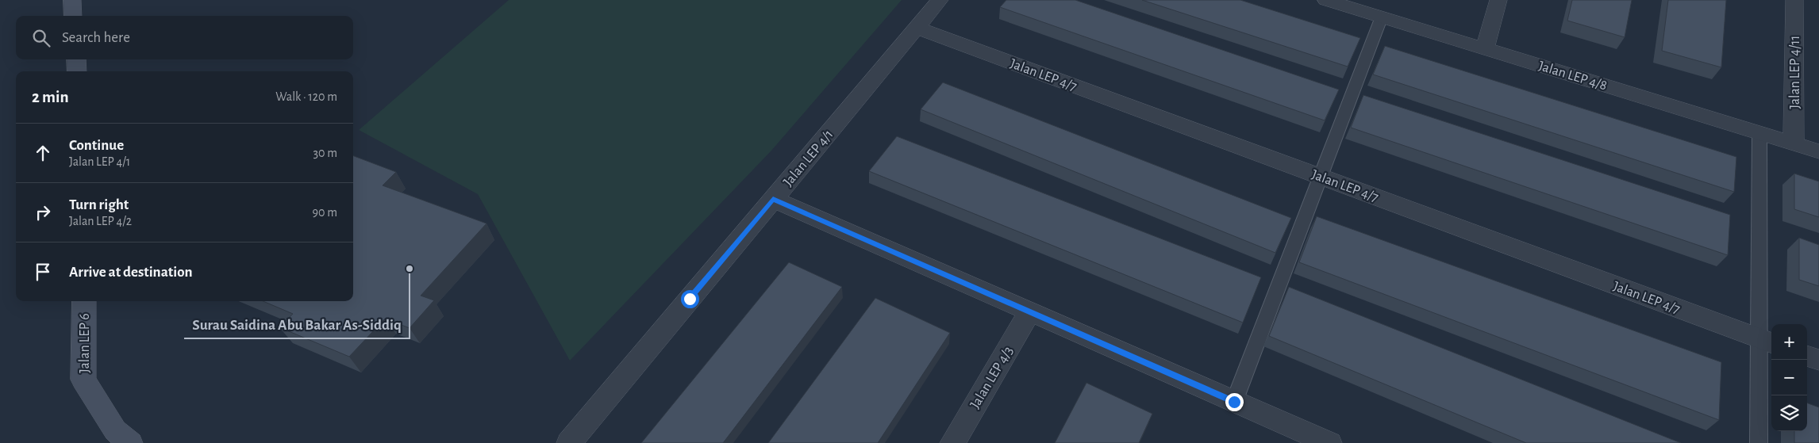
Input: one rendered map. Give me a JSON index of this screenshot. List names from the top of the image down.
{
  "streets": {
    "street": [
      "Jalan LEP 4/11",
      "Jalan LEP 4/7",
      "Jalan LEP 4/8",
      "Jalan LEP 4/1",
      "Jalan LEP 6",
      "Jalan LEP 4/3"
    ]
  },
  "crossings": [
    ["Jalan LEP 4/11", "Jalan LEP 4/8"],
    ["Jalan LEP 4/7", "Jalan LEP 4/1"]
  ],
  "places": ["Surau Saidina Abu Bakar As-Siddiq"],
  "page": {
    "search": "Search here",
    "heading": ["2 min", "Walk · 120 m"],
    "list": [
      ["Continue", "Jalan LEP 4/1", "30 m"],
      ["Turn right", "Jalan LEP 4/2", "90 m"],
      "Arrive at destination"
    ],
    "map_buttons": ["+", "−"]
  }
}
